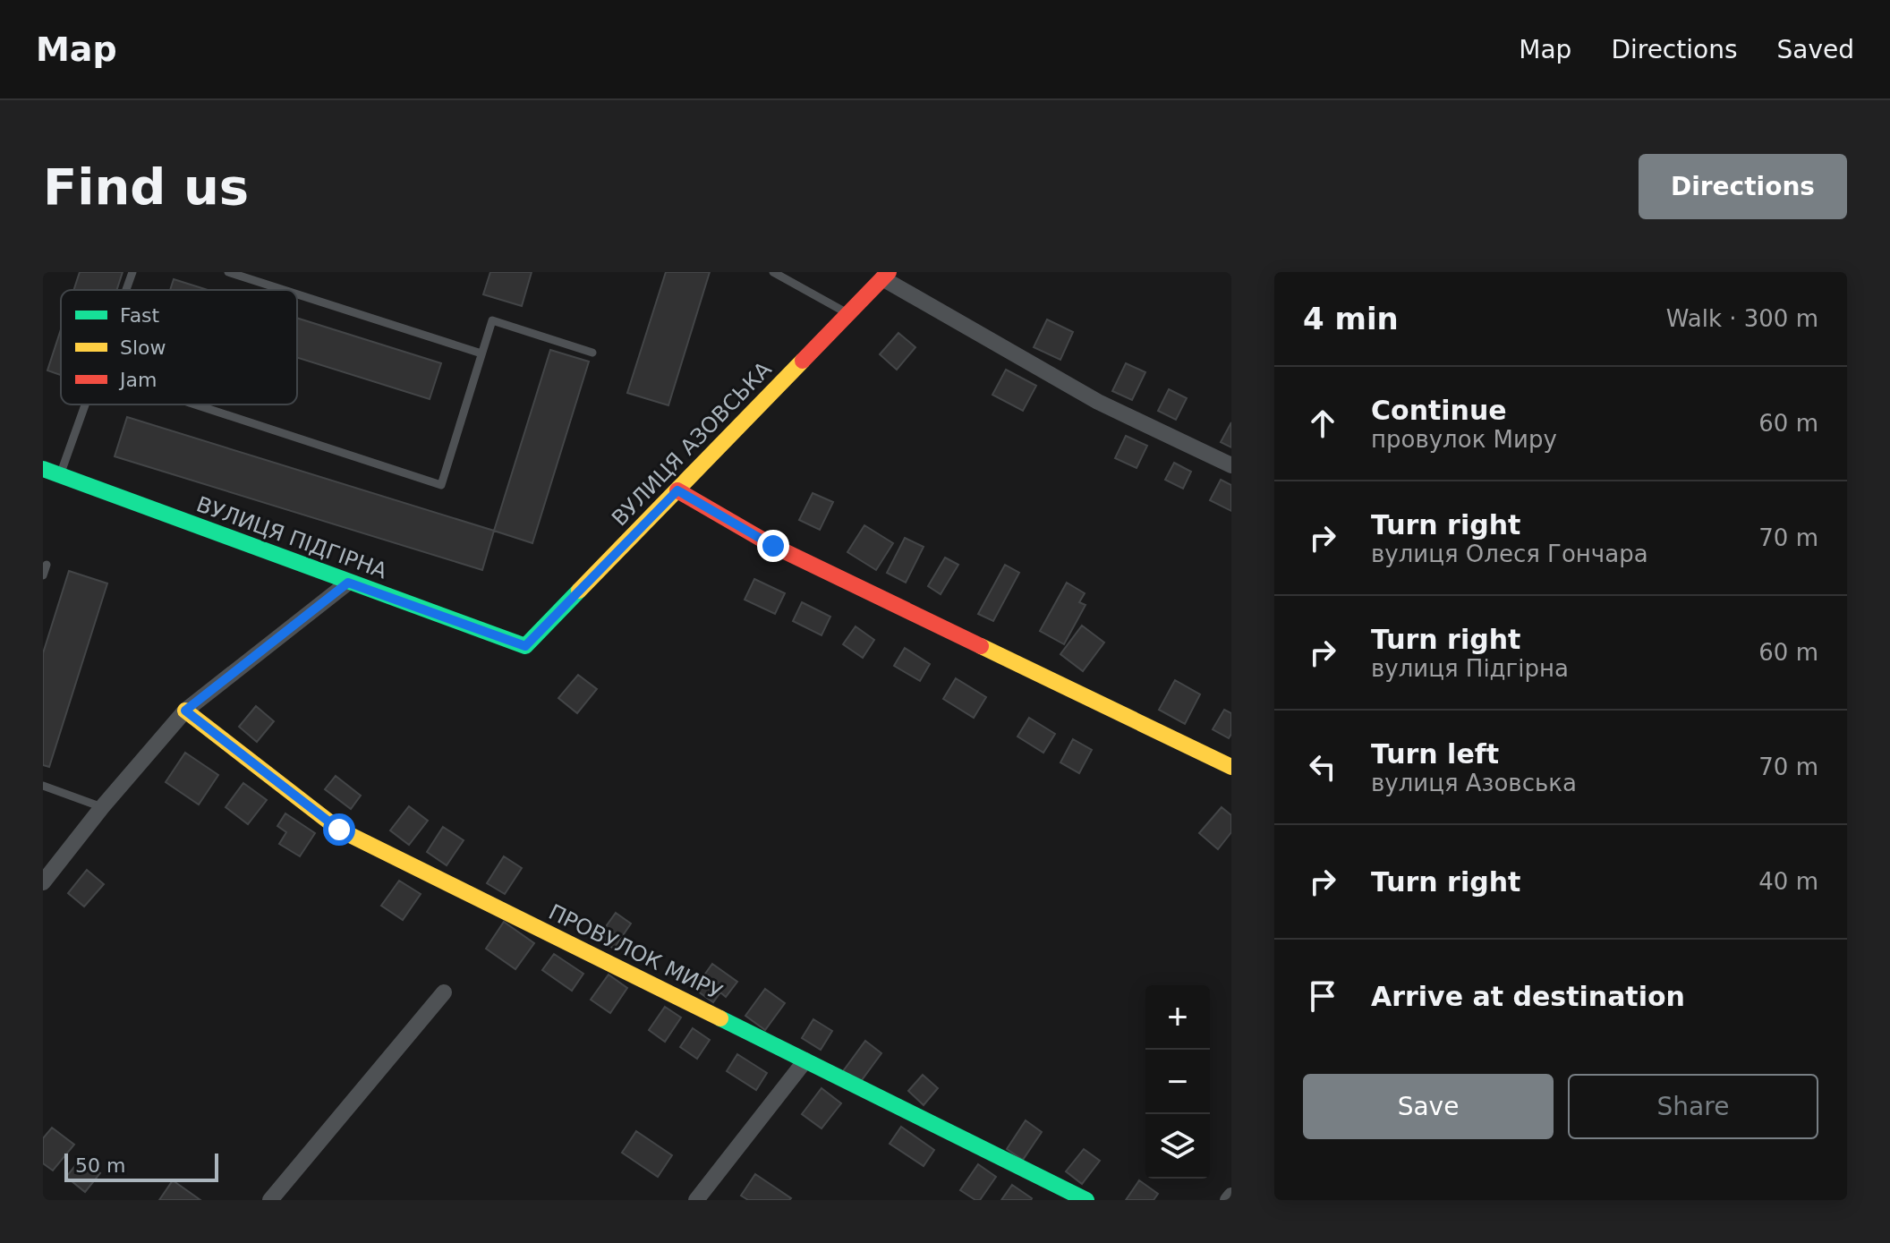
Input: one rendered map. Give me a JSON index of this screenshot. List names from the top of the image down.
{
  "streets": {
    "street": ["ВУЛИЦЯ АЗОВСЬКА", "ВУЛИЦЯ ПІДГІРНА", "ПРОВУЛОК МИРУ"]
  },
  "crossings": [
    ["ВУЛИЦЯ АЗОВСЬКА", "ВУЛИЦЯ ПІДГІРНА"]
  ],
  "legend": ["Fast", "Slow", "Jam"],
  "scale_bar": "50 m",
  "page": {
    "header": "Map",
    "nav": ["Map", "Directions", "Saved"],
    "buttons": [
      "Directions",
      ["Save", "Share"]
    ],
    "title": "Find us",
    "heading": ["4 min", "Walk · 300 m"],
    "list": [
      ["Continue", "провулок Миру", "60 m"],
      ["Turn right", "вулиця Олеся Гончара", "70 m"],
      ["Turn right", "вулиця Підгірна", "60 m"],
      ["Turn left", "вулиця Азовська", "70 m"],
      ["Turn right", "40 m"],
      "Arrive at destination"
    ],
    "map_buttons": ["+", "−"],
    "scale": "50 m"
  }
}
